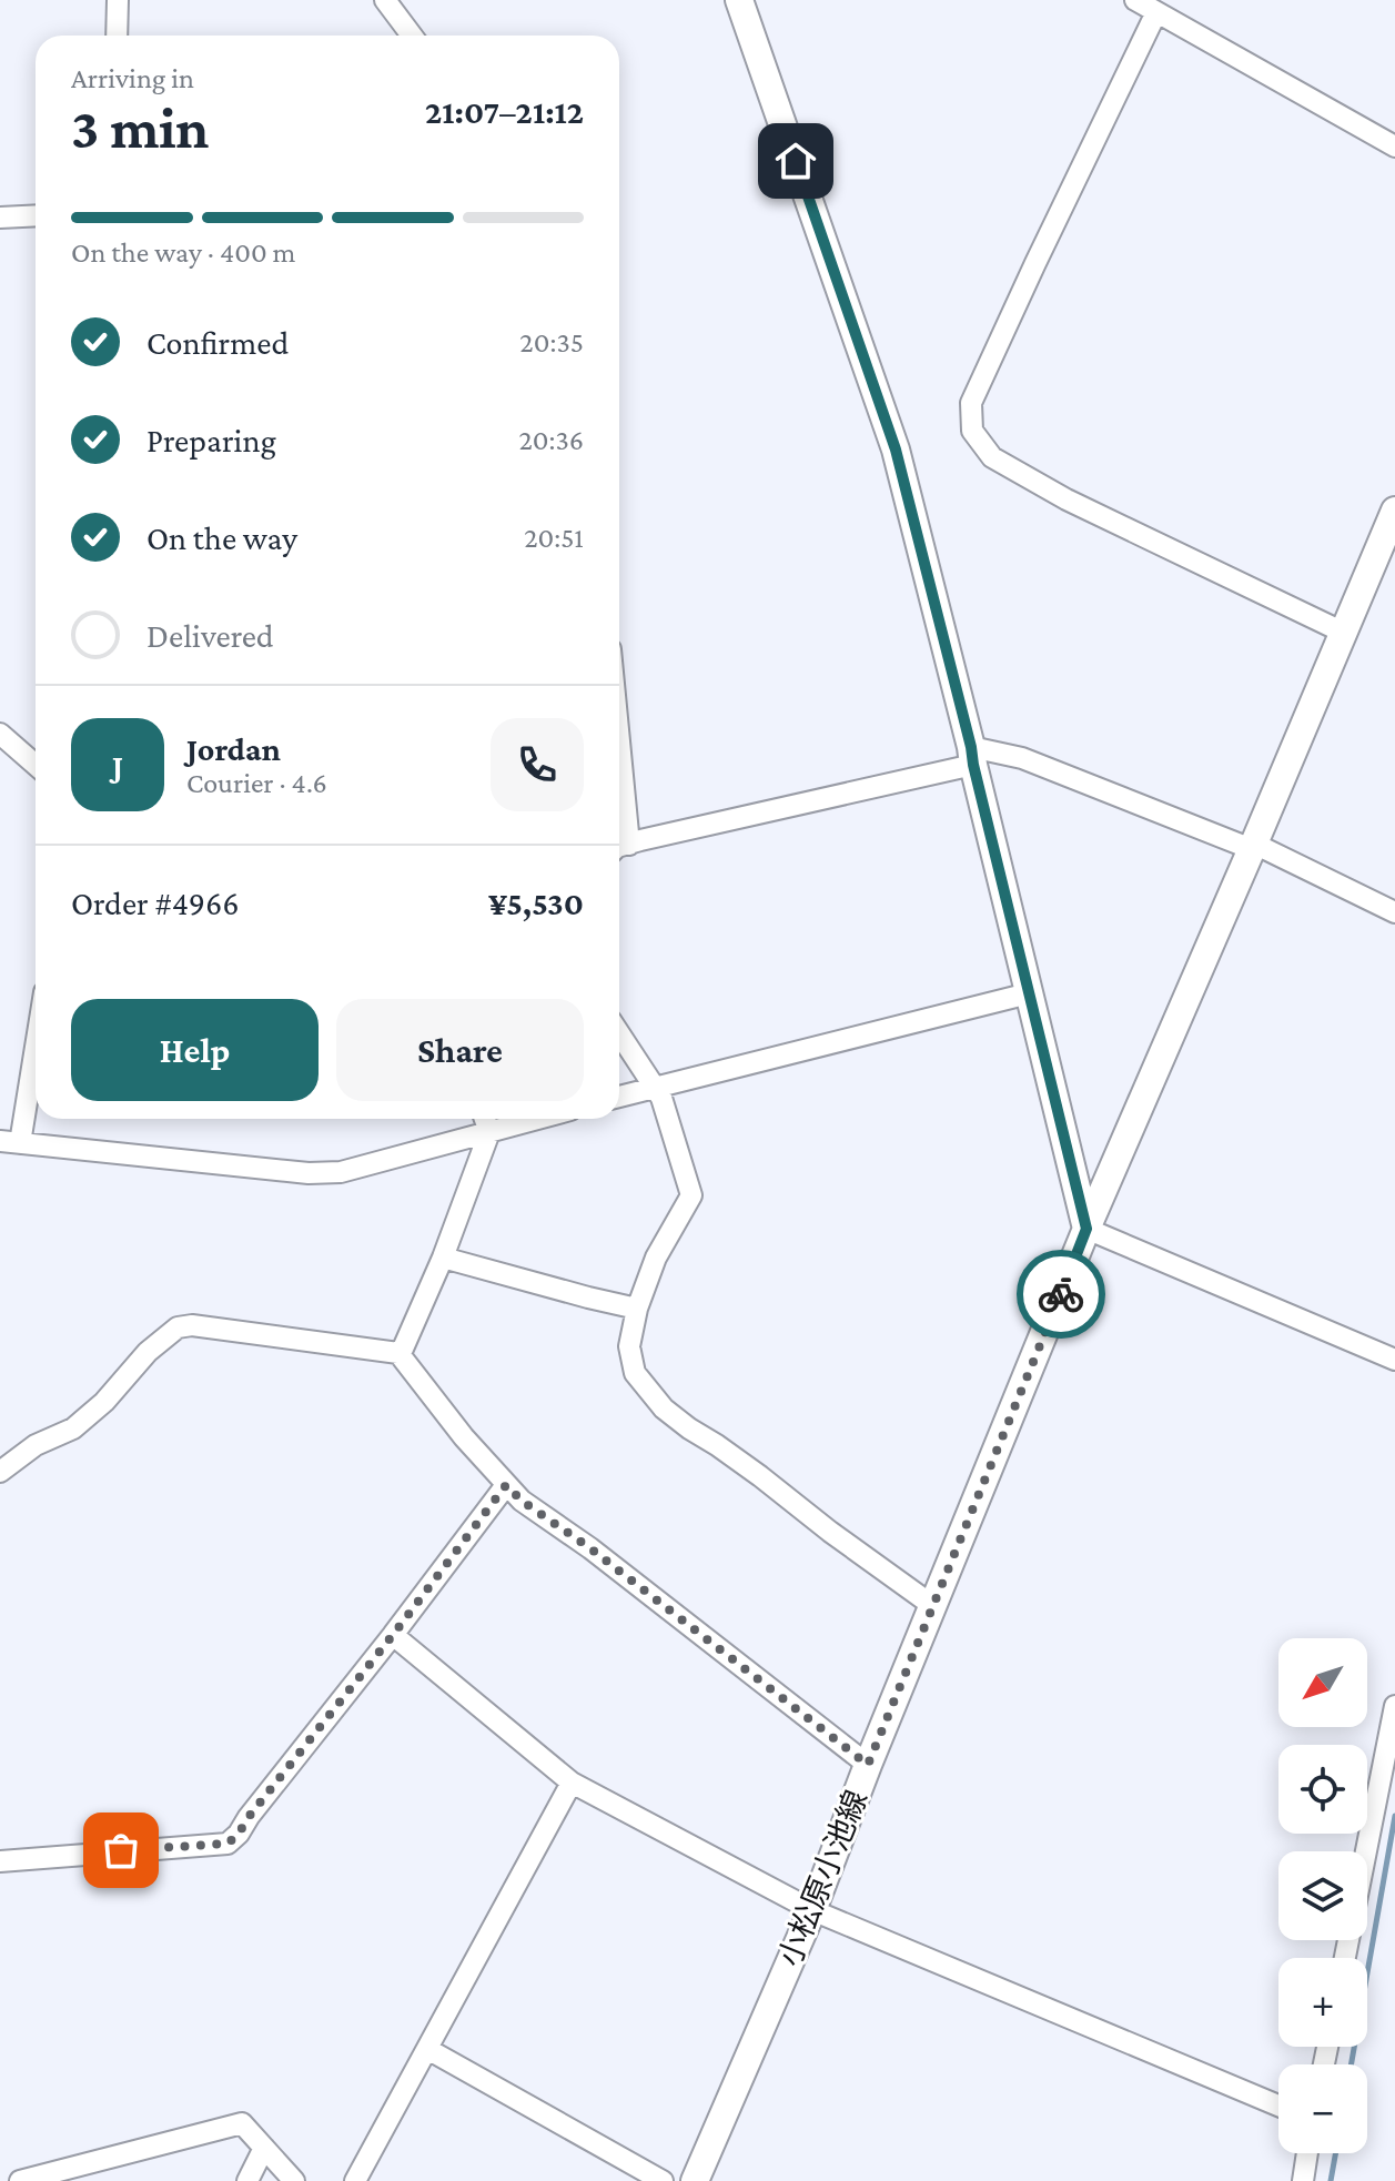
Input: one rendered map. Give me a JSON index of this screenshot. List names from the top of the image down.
{
  "streets": {
    "main road": ["小松原小池線"]
  },
  "north": "bottom left",
  "page": {
    "heading": ["3 min", "Arriving in", "21:07–21:12"],
    "panel": [
      "Jordan",
      "Courier · 4.6",
      "Order #4966",
      "¥5,530"
    ],
    "bar": "On the way · 400 m",
    "list": [
      ["Confirmed", "20:35"],
      ["Preparing", "20:36"],
      ["On the way", "20:51"],
      "Delivered"
    ],
    "round": "J",
    "buttons": ["Help", "Share"],
    "map_buttons": ["+", "−"]
  }
}
